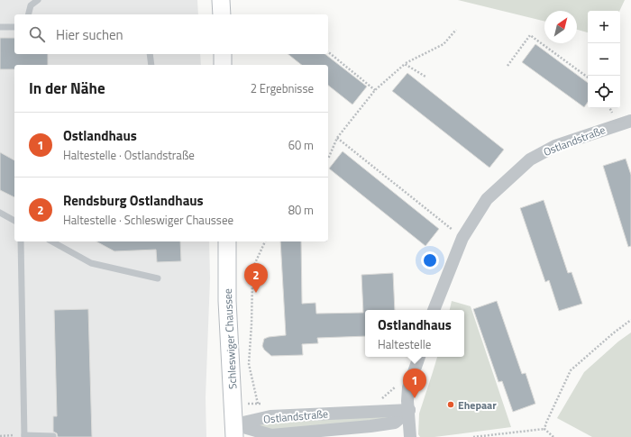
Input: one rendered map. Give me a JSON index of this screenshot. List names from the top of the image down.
{
  "streets": {
    "main road": ["Schleswiger Chaussee"],
    "street": ["Ostlandstraße"]
  },
  "crossings": [
    ["Ostlandstraße", "Schleswiger Chaussee"]
  ],
  "places": ["Ehepaar"],
  "north": "top right",
  "page": {
    "map_buttons": ["+", "−"],
    "search": "Hier suchen",
    "heading": ["In der Nähe", "2 Ergebnisse"],
    "list": [
      {
        "mark": "1",
        "name": "Ostlandhaus",
        "note": "Haltestelle · Ostlandstraße",
        "value": "60 m"
      },
      {
        "mark": "2",
        "name": "Rendsburg Ostlandhaus",
        "note": "Haltestelle · Schleswiger Chaussee",
        "value": "80 m"
      }
    ],
    "pins": ["2", "1"],
    "popup": ["Ostlandhaus", "Haltestelle"]
  }
}
